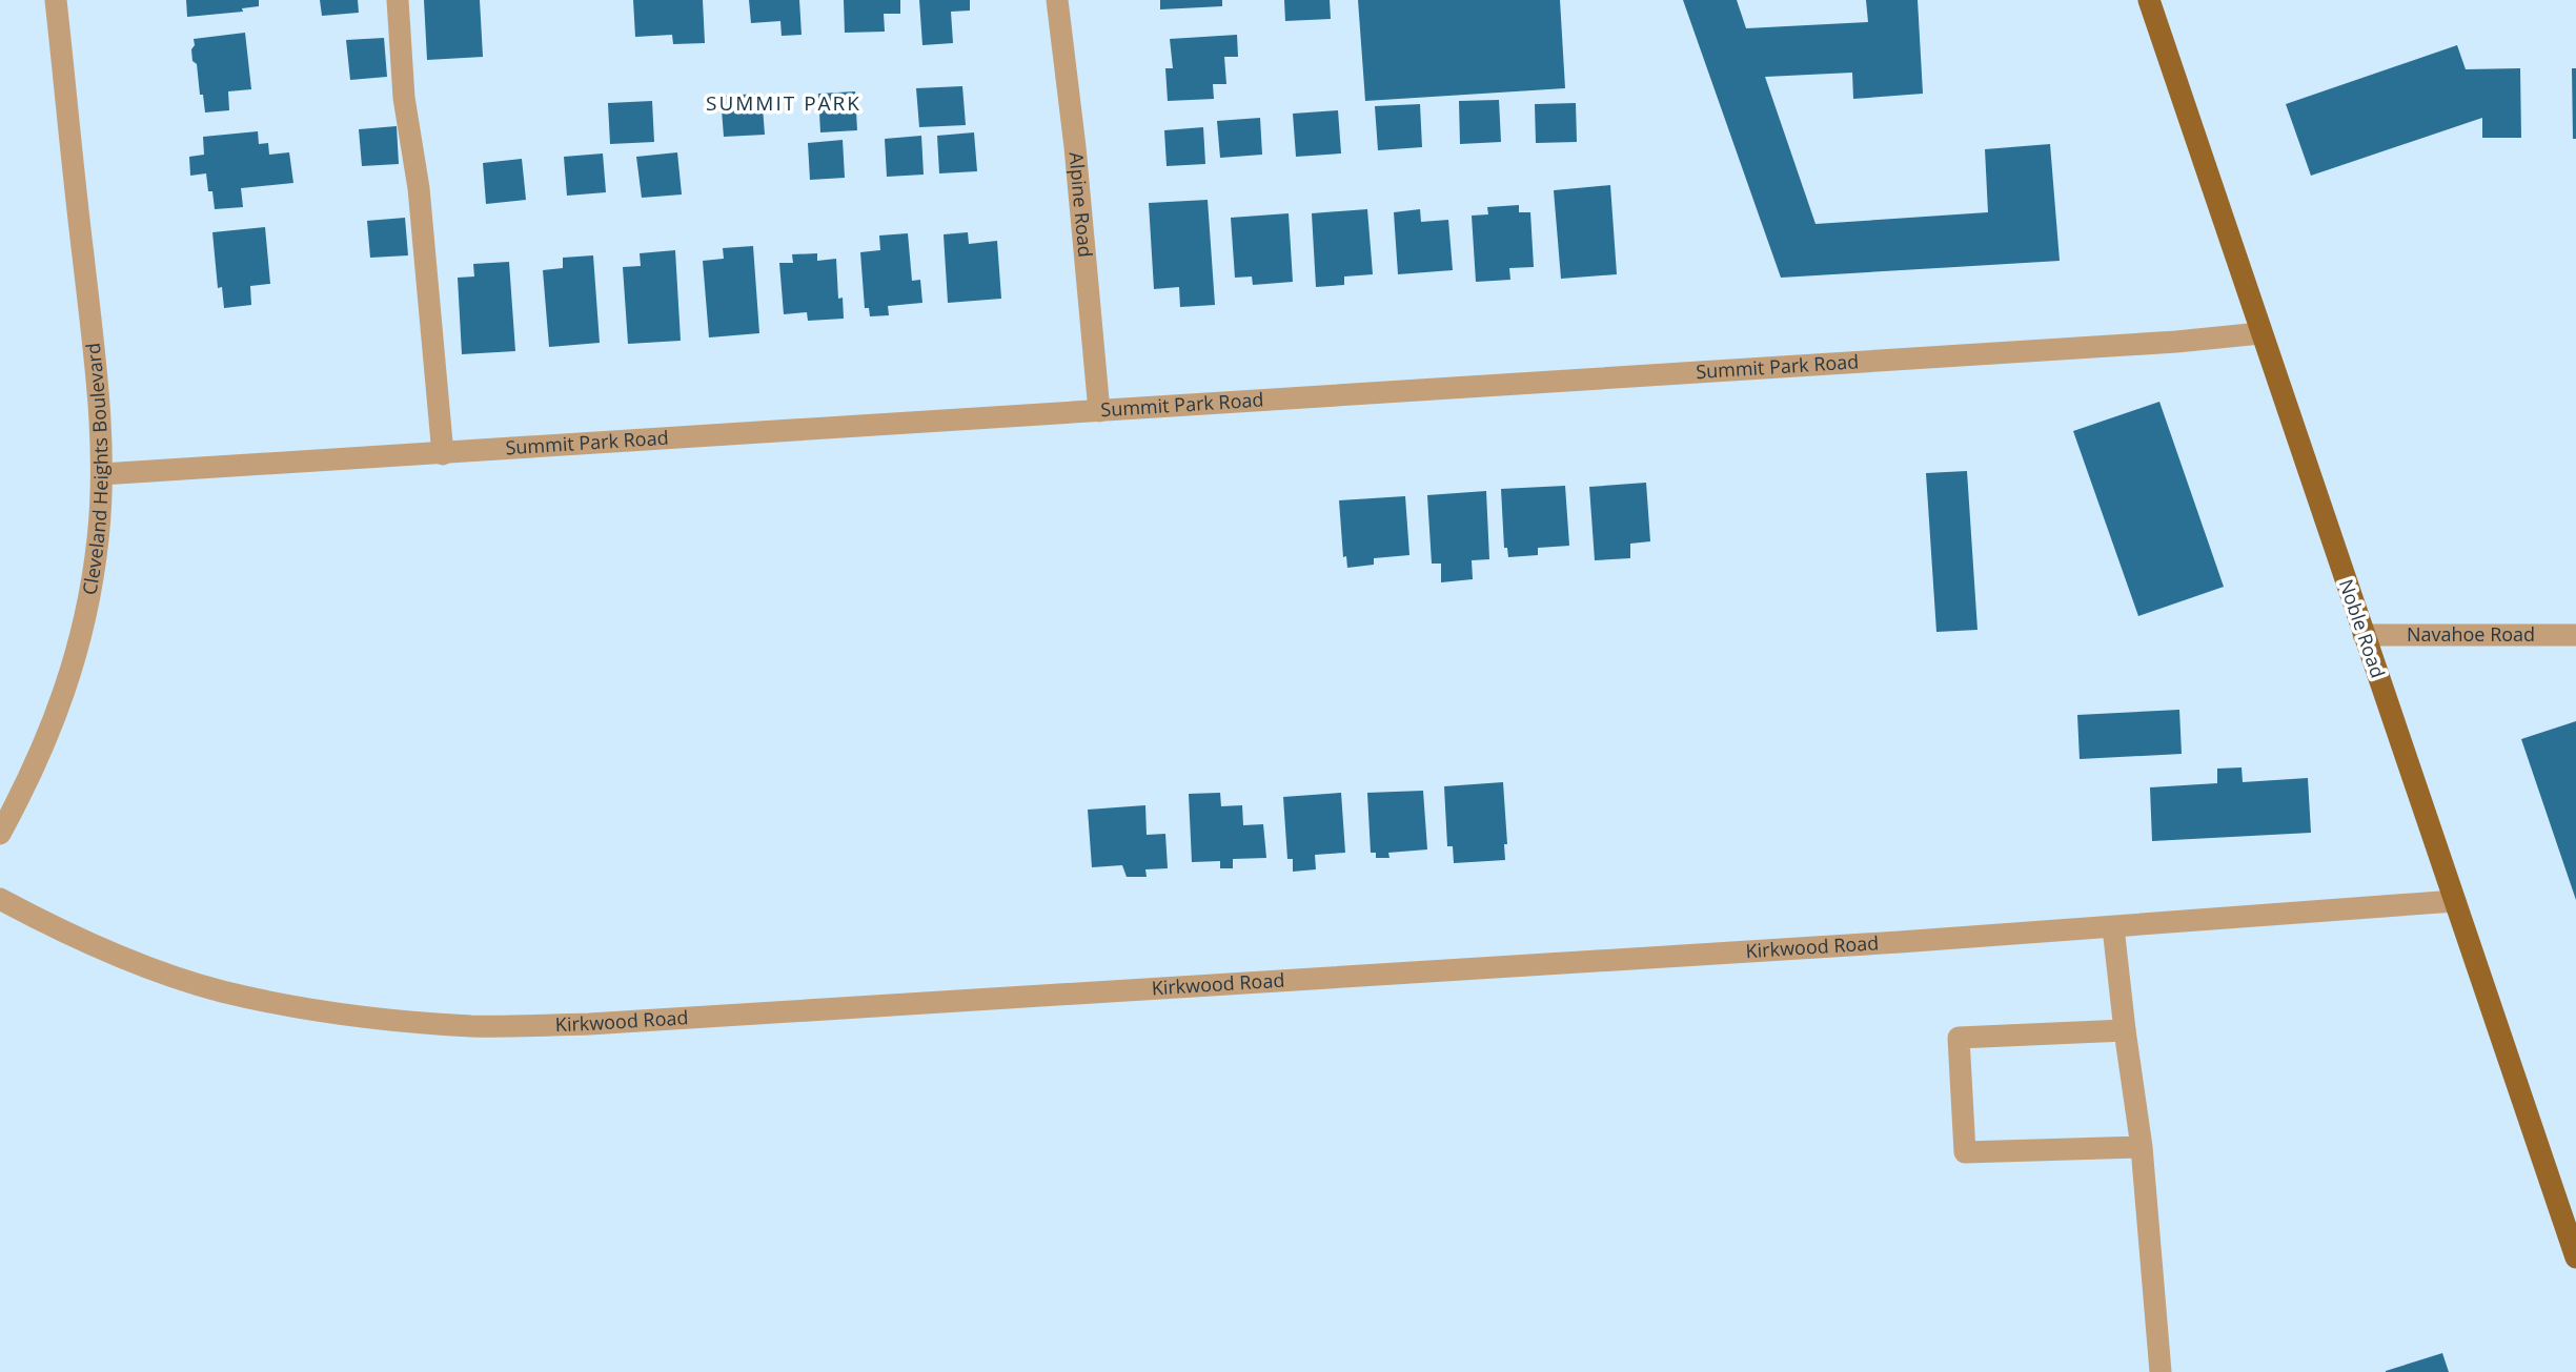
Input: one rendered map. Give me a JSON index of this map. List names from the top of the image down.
{
  "streets": {
    "main road": ["Noble Road"],
    "street": [
      "Alpine Road",
      "Summit Park Road",
      "Cleveland Heights Boulevard",
      "Navahoe Road",
      "Kirkwood Road"
    ]
  },
  "crossings": [
    ["Alpine Road", "Summit Park Road"],
    ["Summit Park Road", "Cleveland Heights Boulevard"],
    ["Summit Park Road", "Noble Road"],
    ["Noble Road", "Navahoe Road"],
    ["Noble Road", "Kirkwood Road"]
  ],
  "districts": ["SUMMIT PARK"]
}
